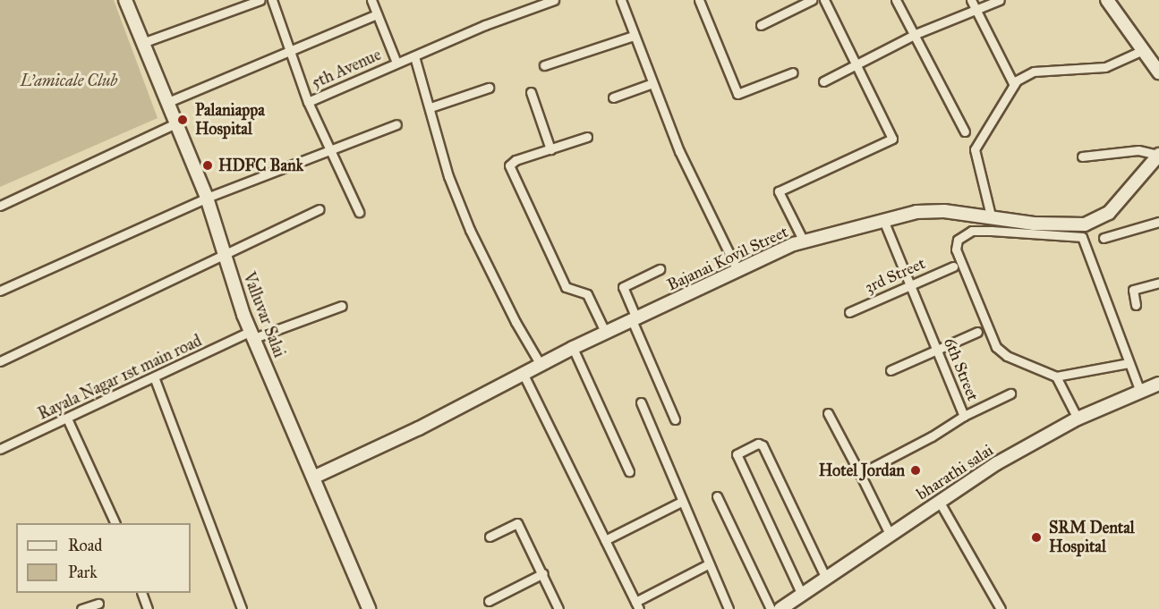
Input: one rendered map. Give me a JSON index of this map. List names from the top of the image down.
{
  "streets": {
    "street": [
      "5th Avenue",
      "Bajanai Kovil Street",
      "3rd Street",
      "Valluvar Salai",
      "6th Street",
      "Rayala Nagar 1st main road",
      "bharathi salai"
    ]
  },
  "crossings": [
    ["Bajanai Kovil Street", "Valluvar Salai"],
    ["Bajanai Kovil Street", "6th Street"],
    ["3rd Street", "6th Street"],
    ["Valluvar Salai", "Rayala Nagar 1st main road"]
  ],
  "parks": ["L'amicale Club"],
  "places": [
    "Palaniappa Hospital",
    "HDFC Bank",
    "Hotel Jordan",
    "SRM Dental Hospital"
  ],
  "legend": ["Road", "Park"]
}
